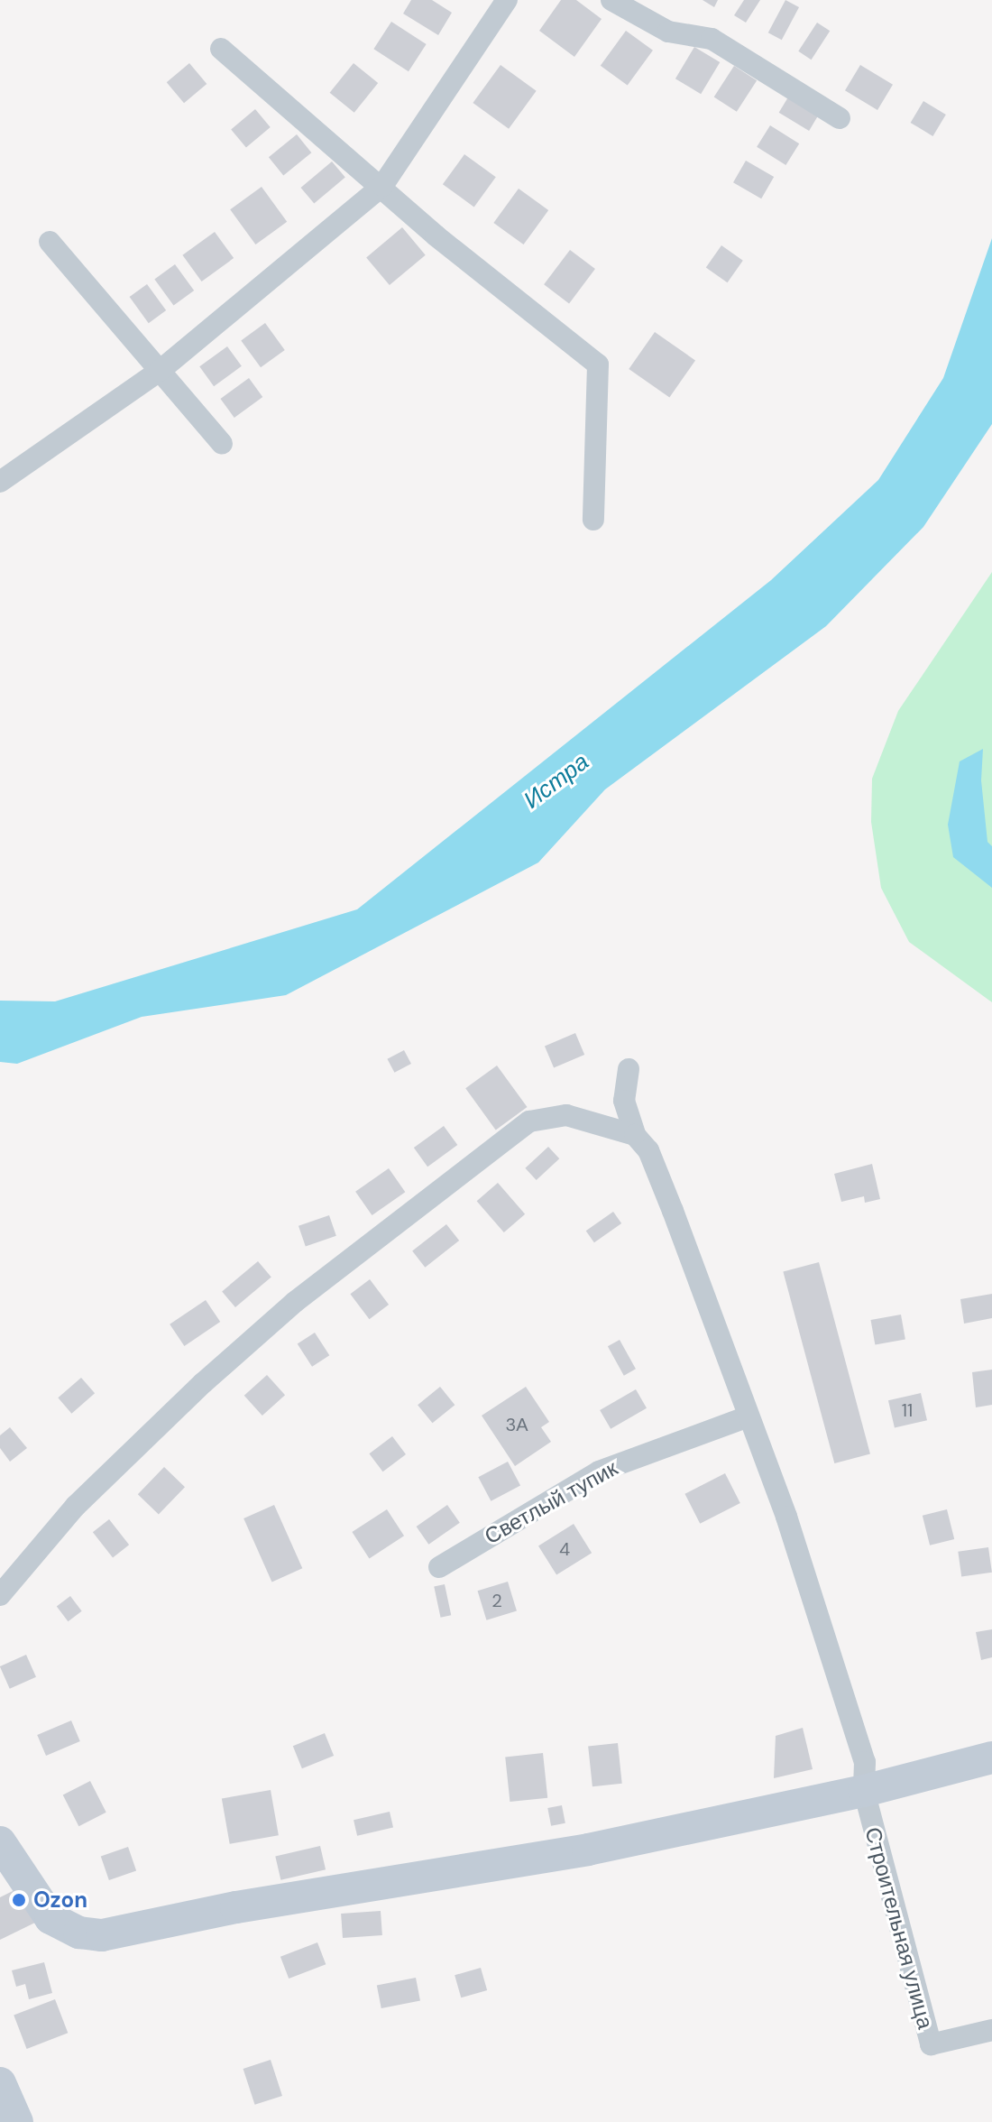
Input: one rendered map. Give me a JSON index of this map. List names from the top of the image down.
{
  "streets": {
    "street": ["Светлый тупик", "Строительная улица"]
  },
  "water": ["Истра"],
  "places": ["Ozon"],
  "house_numbers": [
    "11",
    "3А",
    "4",
    "2"
  ]
}
